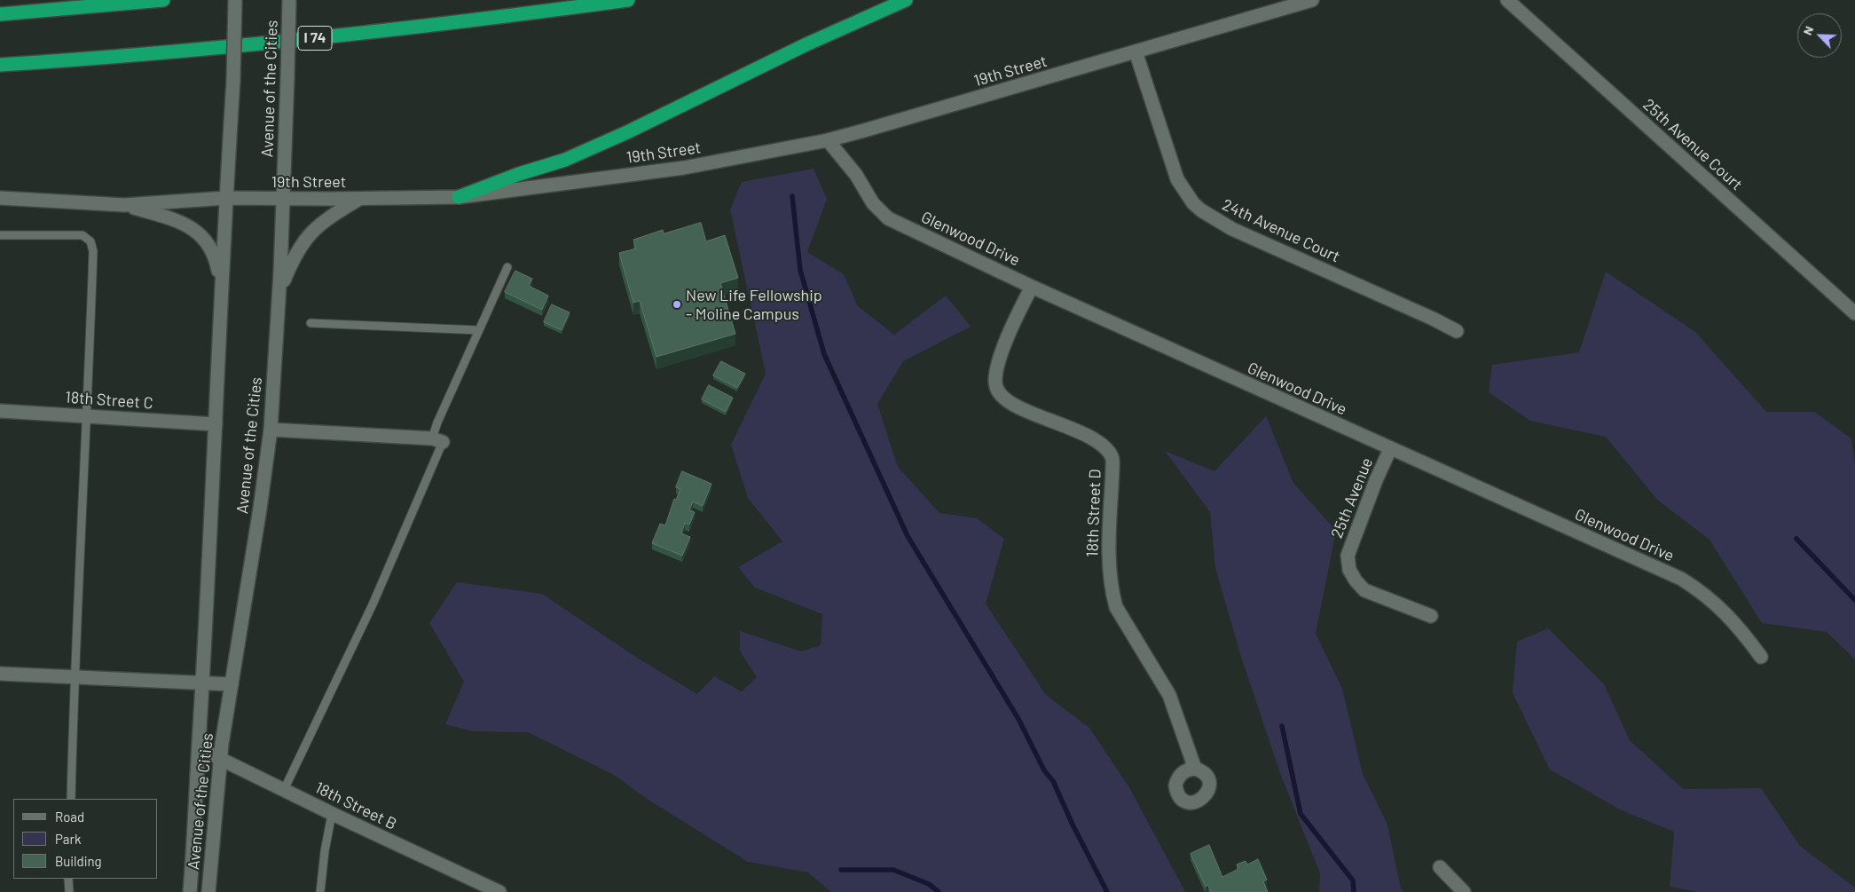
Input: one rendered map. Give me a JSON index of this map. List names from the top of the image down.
{
  "streets": {
    "highway": ["I 74"],
    "street": [
      "19th Street",
      "Avenue of the Cities",
      "25th Avenue Court",
      "24th Avenue Court",
      "Glenwood Drive",
      "18th Street C",
      "25th Avenue",
      "18th Street D",
      "18th Street B"
    ]
  },
  "crossings": [
    ["19th Street", "Avenue of the Cities"],
    ["19th Street", "24th Avenue Court"],
    ["19th Street", "Glenwood Drive"],
    ["Avenue of the Cities", "18th Street C"],
    ["Avenue of the Cities", "18th Street B"],
    ["Glenwood Drive", "25th Avenue"],
    ["Glenwood Drive", "18th Street D"]
  ],
  "places": ["New Life Fellowship - Moline Campus"],
  "legend": ["Road", "Park", "Building"],
  "north": "top left"
}
